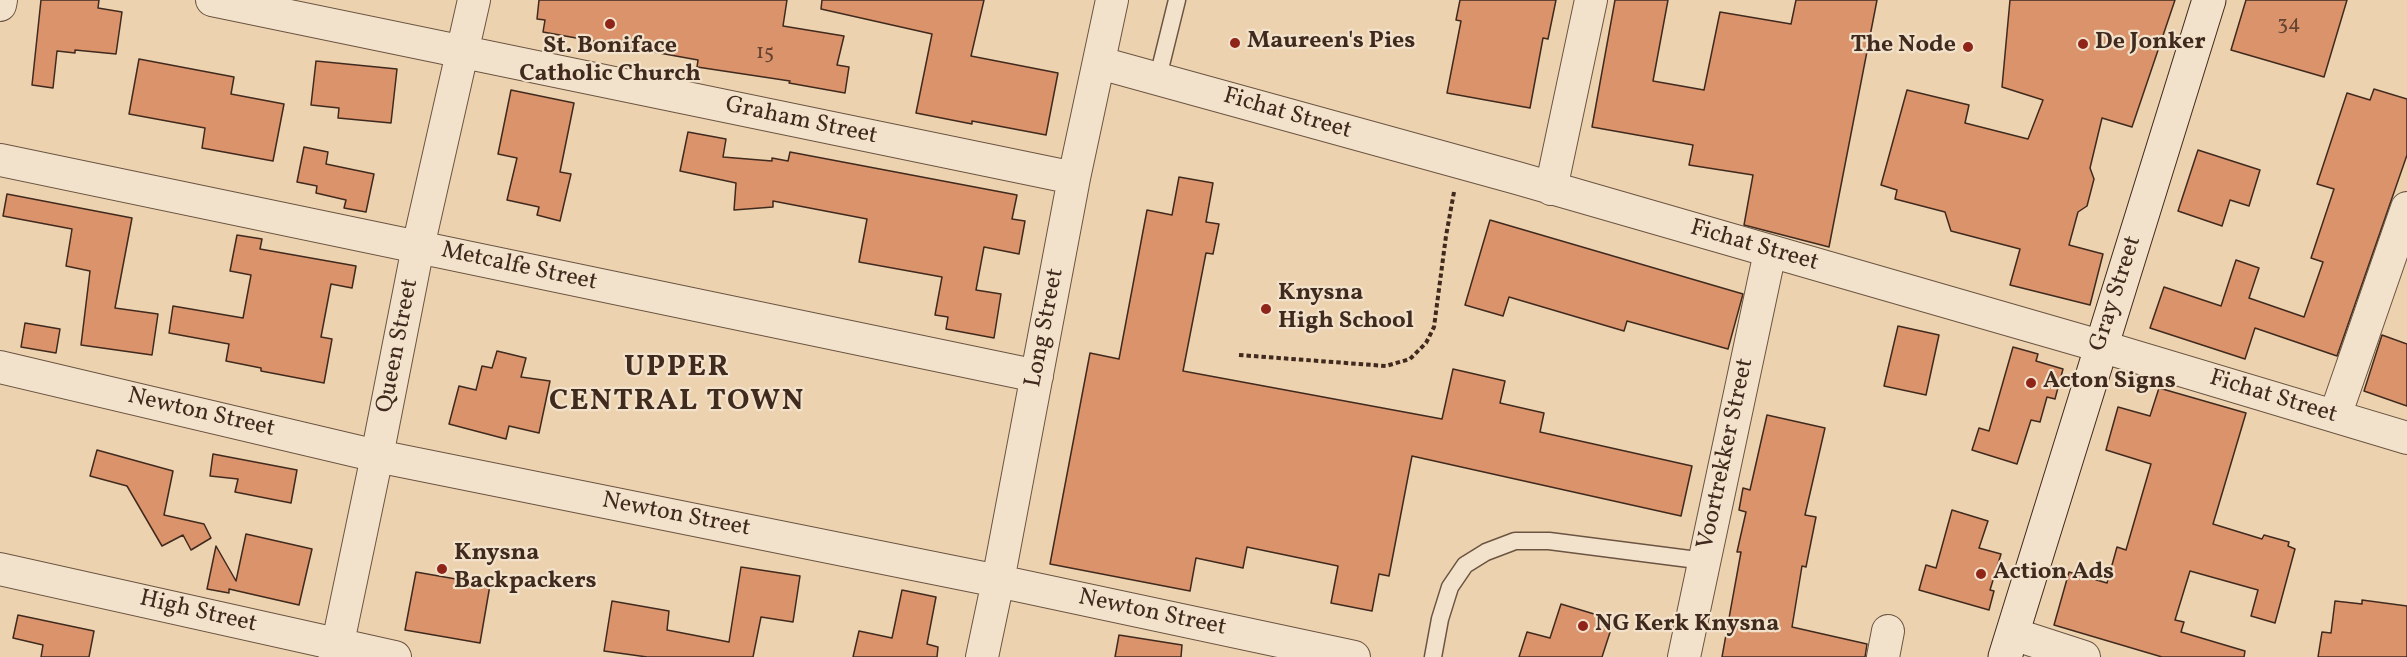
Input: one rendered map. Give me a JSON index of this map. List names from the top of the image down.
{
  "streets": {
    "street": [
      "Fichat Street",
      "Graham Street",
      "Metcalfe Street",
      "Gray Street",
      "Long Street",
      "Queen Street",
      "Newton Street",
      "Voortrekker Street",
      "High Street"
    ]
  },
  "crossings": [
    ["Fichat Street", "Gray Street"],
    ["Fichat Street", "Long Street"],
    ["Fichat Street", "Voortrekker Street"],
    ["Graham Street", "Long Street"],
    ["Graham Street", "Queen Street"],
    ["Metcalfe Street", "Long Street"],
    ["Metcalfe Street", "Queen Street"],
    ["Long Street", "Newton Street"],
    ["Queen Street", "Newton Street"],
    ["Queen Street", "High Street"]
  ],
  "districts": ["UPPER CENTRAL TOWN"],
  "places": [
    "St. Boniface Catholic Church",
    "Maureen's Pies",
    "De Jonker",
    "The Node",
    "Knysna High School",
    "Acton Signs",
    "Knysna Backpackers",
    "Action Ads",
    "NG Kerk Knysna"
  ],
  "house_numbers": ["34", "15"]
}
